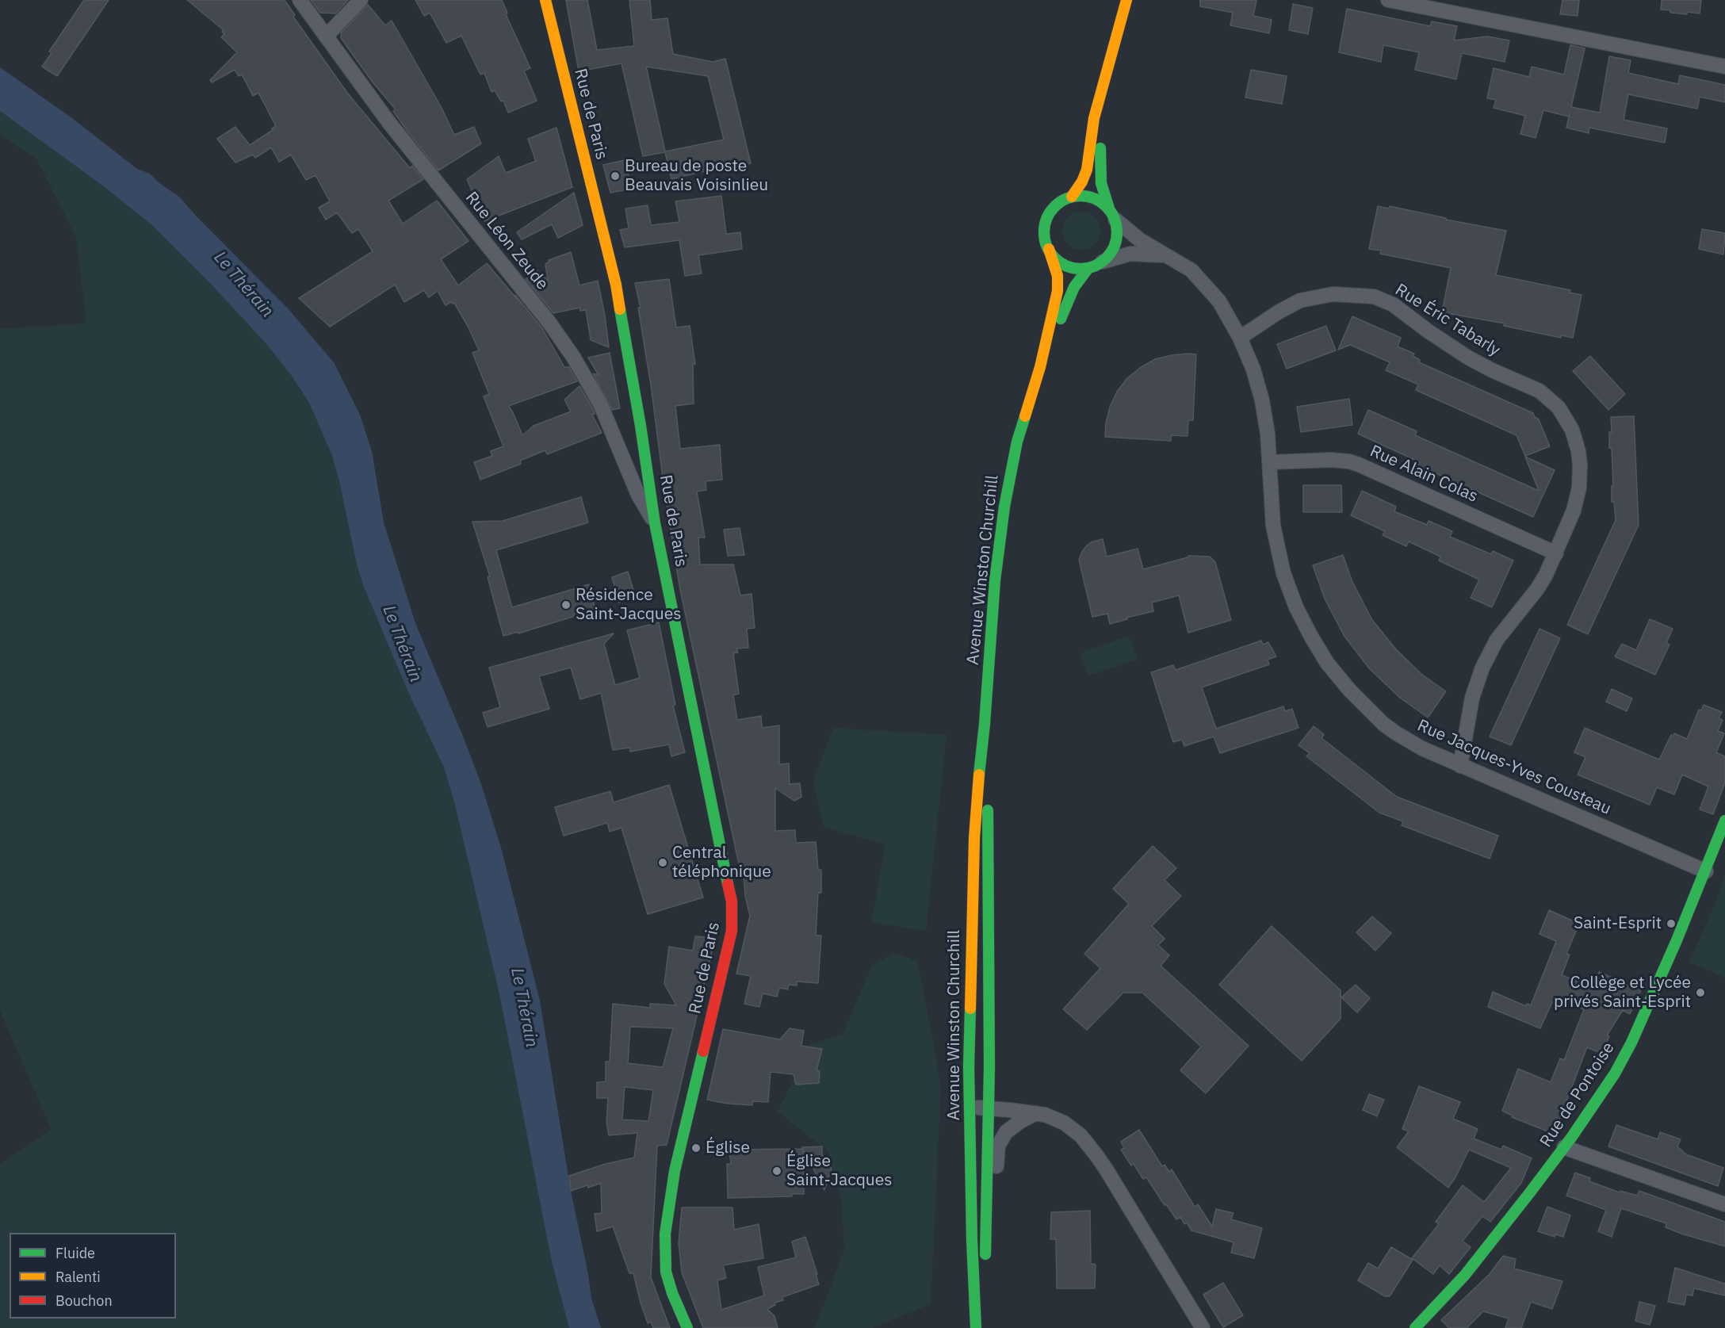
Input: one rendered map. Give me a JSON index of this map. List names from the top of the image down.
{
  "streets": {
    "main road": ["Rue de Paris", "Avenue Winston Churchill", "Rue de Pontoise"],
    "street": [
      "Rue Léon Zeude",
      "Rue Éric Tabarly",
      "Rue Alain Colas",
      "Rue Jacques-Yves Cousteau"
    ]
  },
  "crossings": [
    ["Rue de Paris", "Rue Léon Zeude"],
    ["Rue Éric Tabarly", "Rue Alain Colas"],
    ["Rue Éric Tabarly", "Rue Jacques-Yves Cousteau"],
    ["Rue Alain Colas", "Rue Jacques-Yves Cousteau"],
    ["Avenue Winston Churchill", "Rue Jacques-Yves Cousteau"],
    ["Rue Jacques-Yves Cousteau", "Rue de Pontoise"]
  ],
  "water": ["Le Thérain"],
  "places": [
    "Bureau de poste Beauvais Voisinlieu",
    "Résidence Saint-Jacques",
    "Central téléphonique",
    "Saint-Esprit",
    "Collège et Lycée privés Saint-Esprit",
    "Église",
    "Église Saint-Jacques"
  ],
  "legend": ["Fluide", "Ralenti", "Bouchon"]
}
